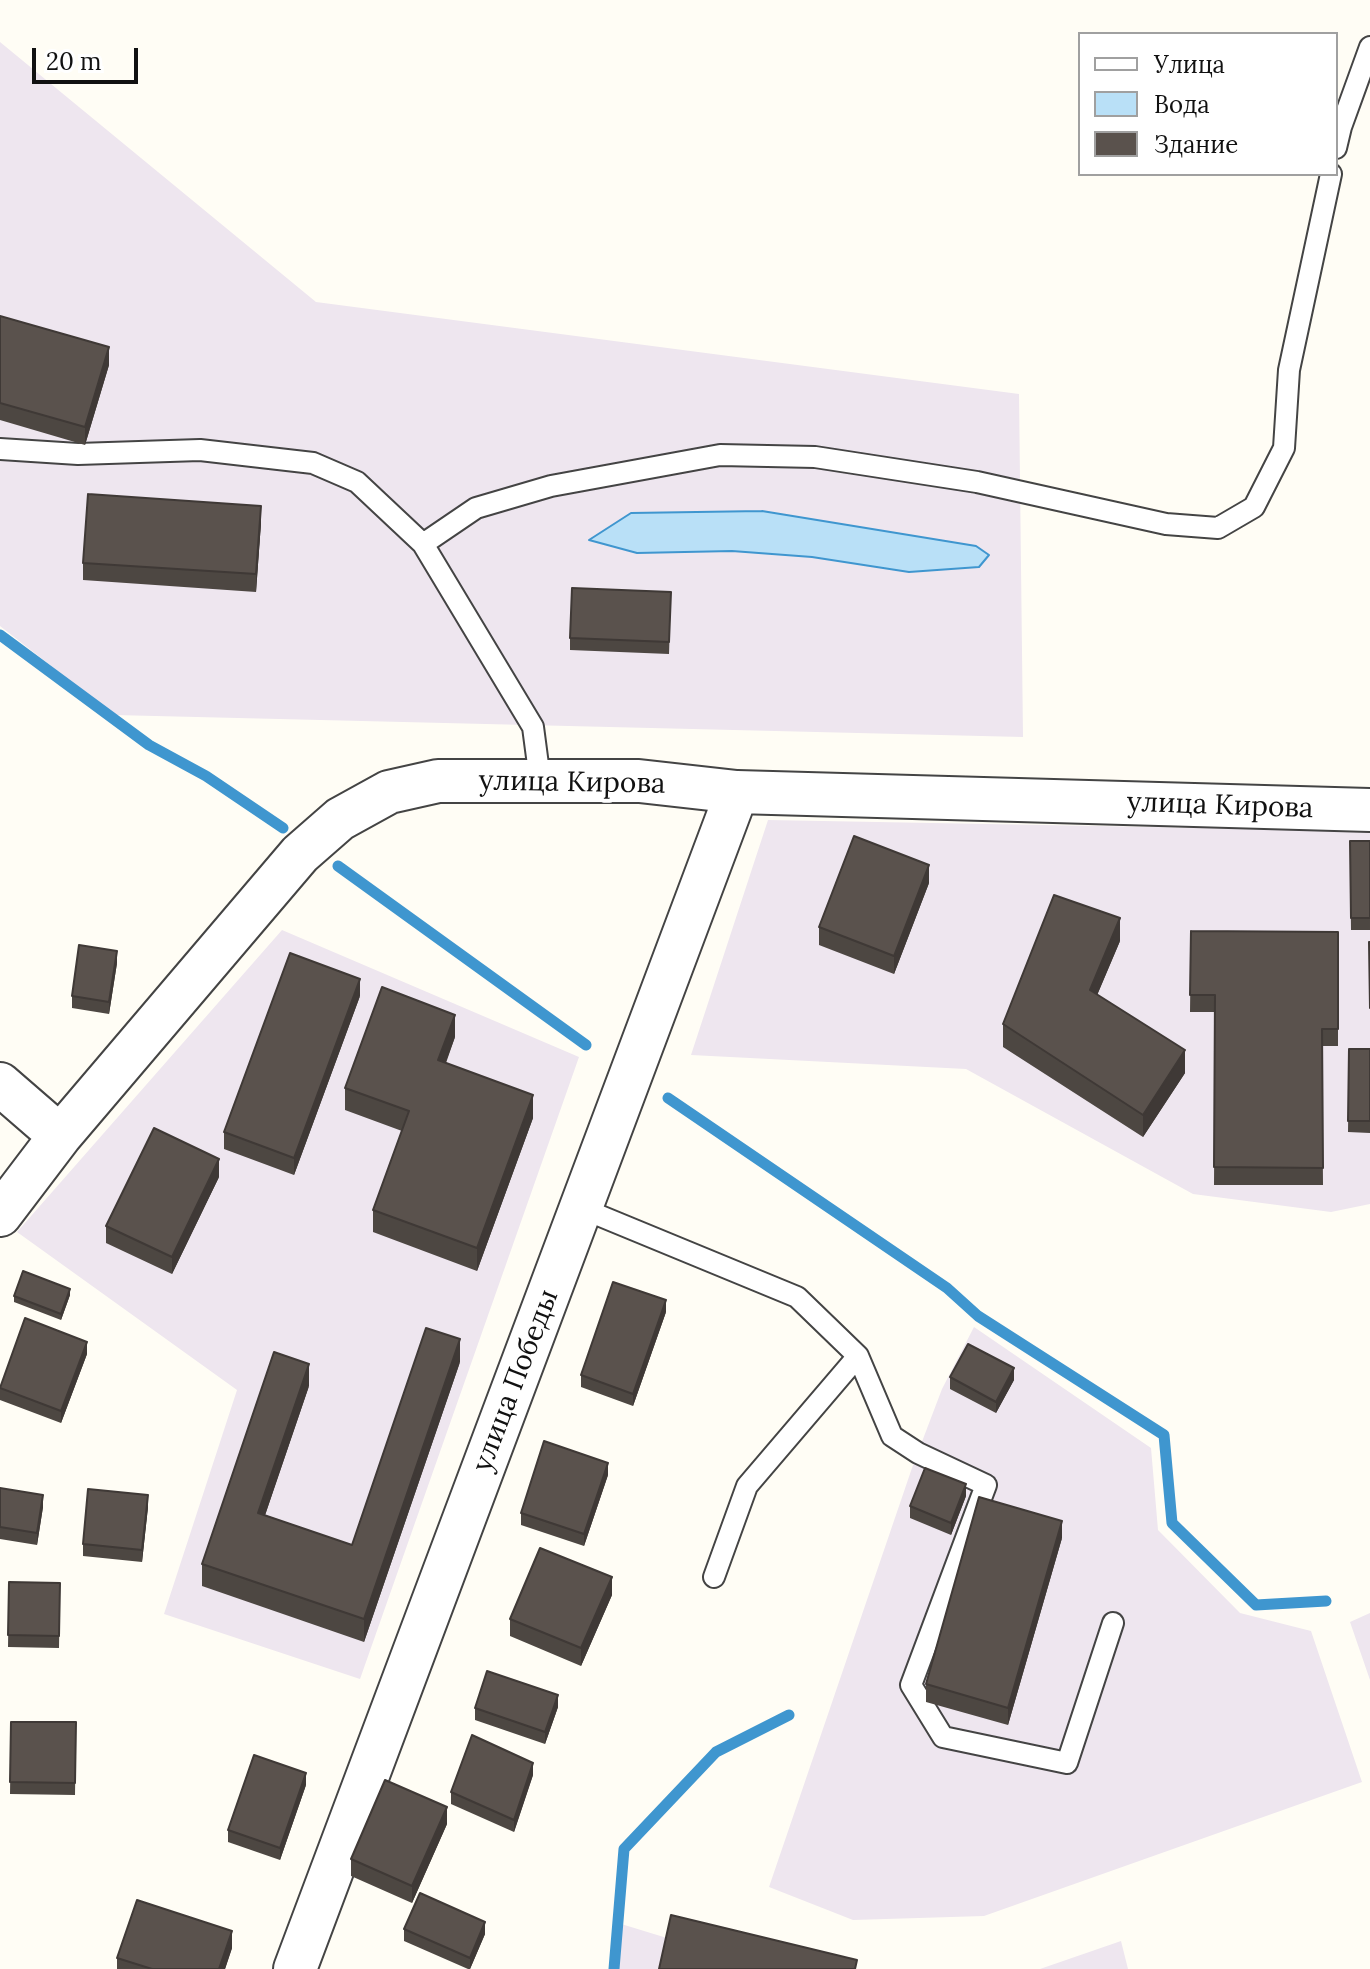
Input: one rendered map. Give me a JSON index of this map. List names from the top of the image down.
{
  "streets": {
    "street": ["улица Кирова", "улица Победы"]
  },
  "crossings": [
    ["улица Кирова", "улица Победы"]
  ],
  "legend": ["Улица", "Вода", "Здание"],
  "scale_bar": "20 m"
}
